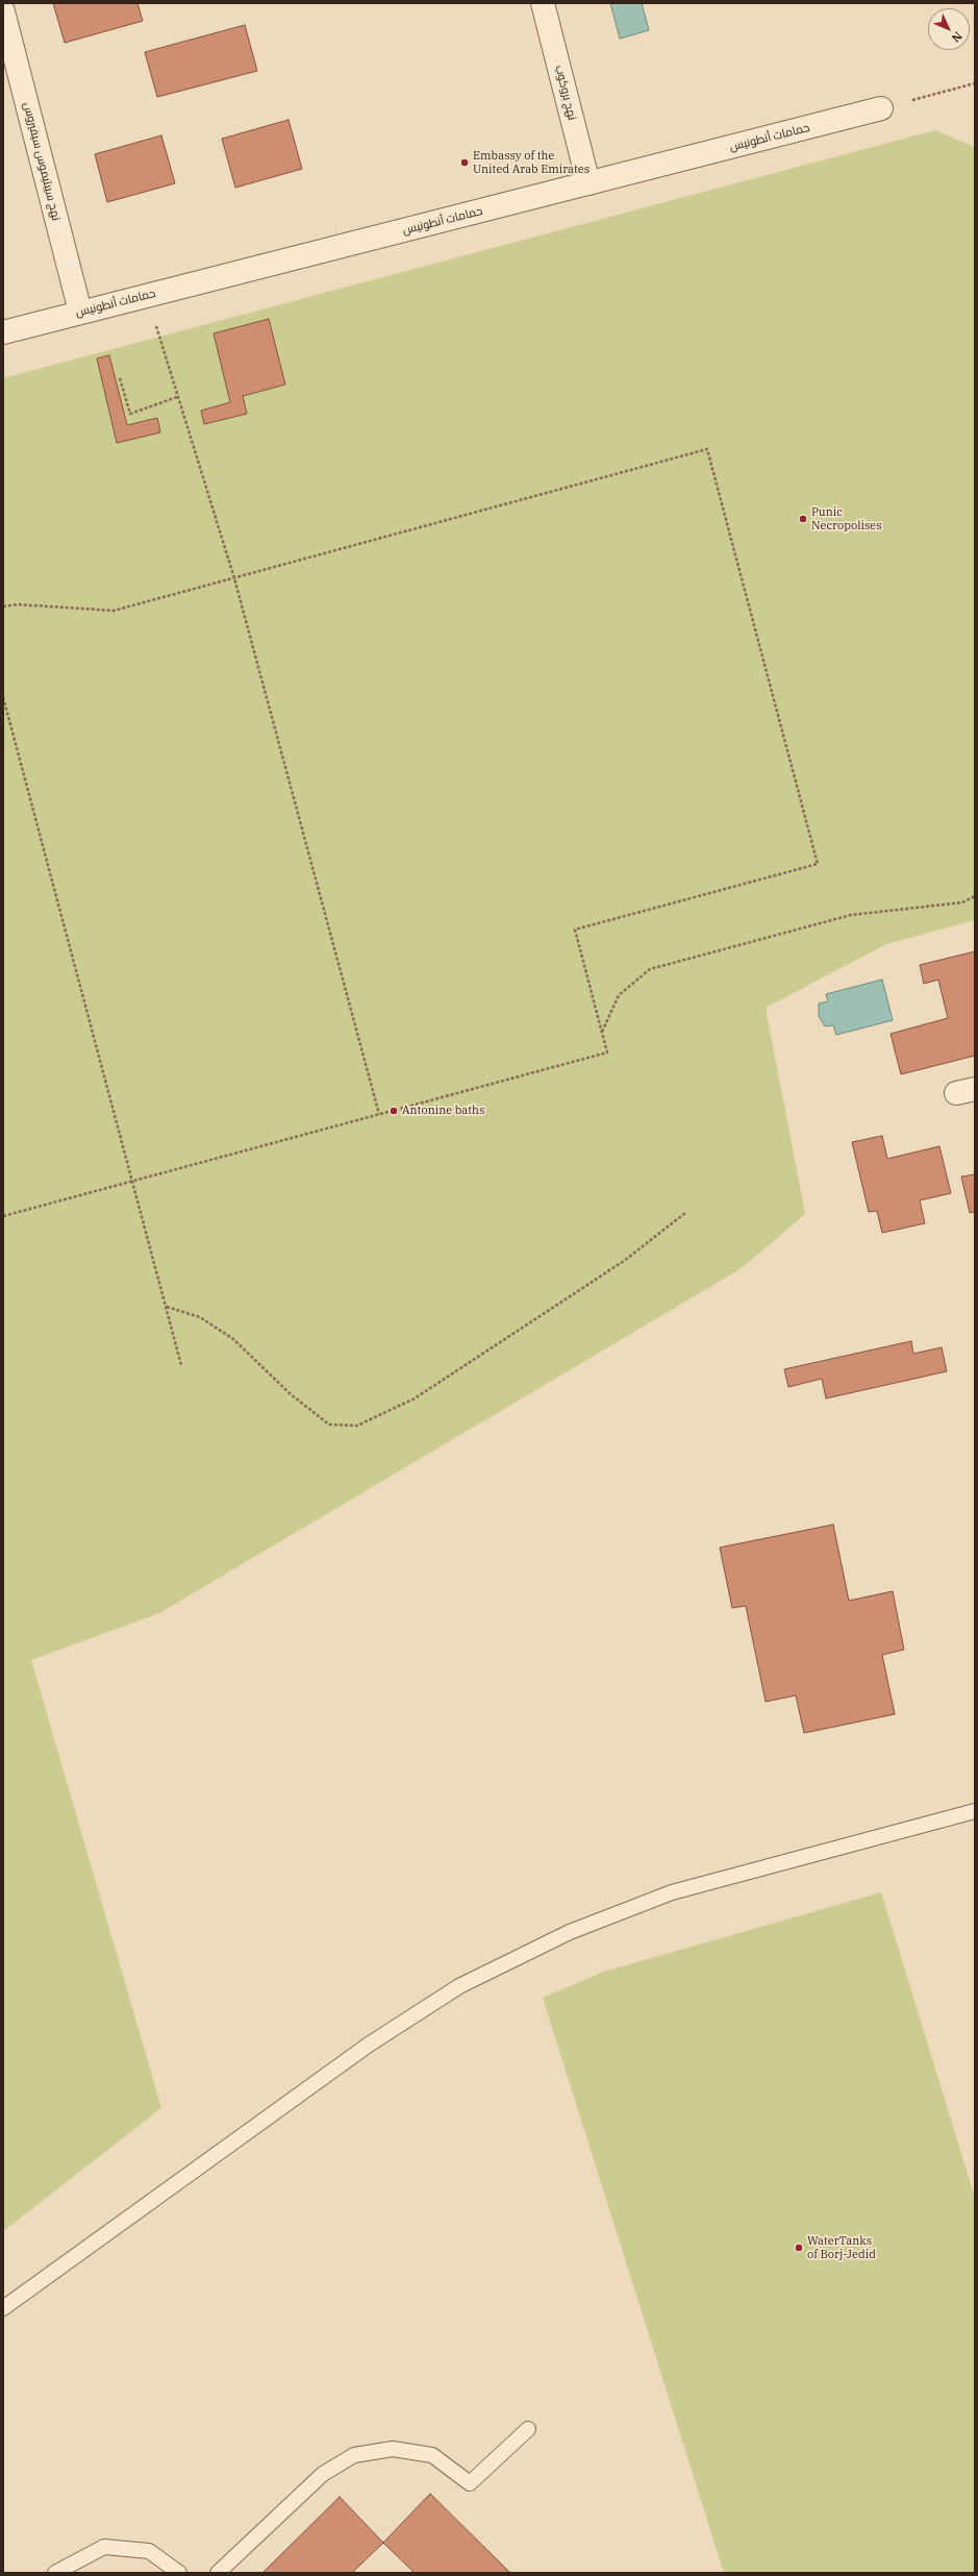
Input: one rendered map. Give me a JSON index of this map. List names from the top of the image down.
{
  "streets": {
    "street": ["نهج بروكوب", "حمامات أنطونيس", "نهج سيبتيموس سيفيروس"]
  },
  "crossings": [
    ["نهج بروكوب", "حمامات أنطونيس"],
    ["حمامات أنطونيس", "نهج سيبتيموس سيفيروس"]
  ],
  "places": [
    "Embassy of the United Arab Emirates",
    "Punic Necropolises",
    "Antonine baths",
    "WaterTanks of Borj-Jedid"
  ],
  "north": "bottom right"
}
